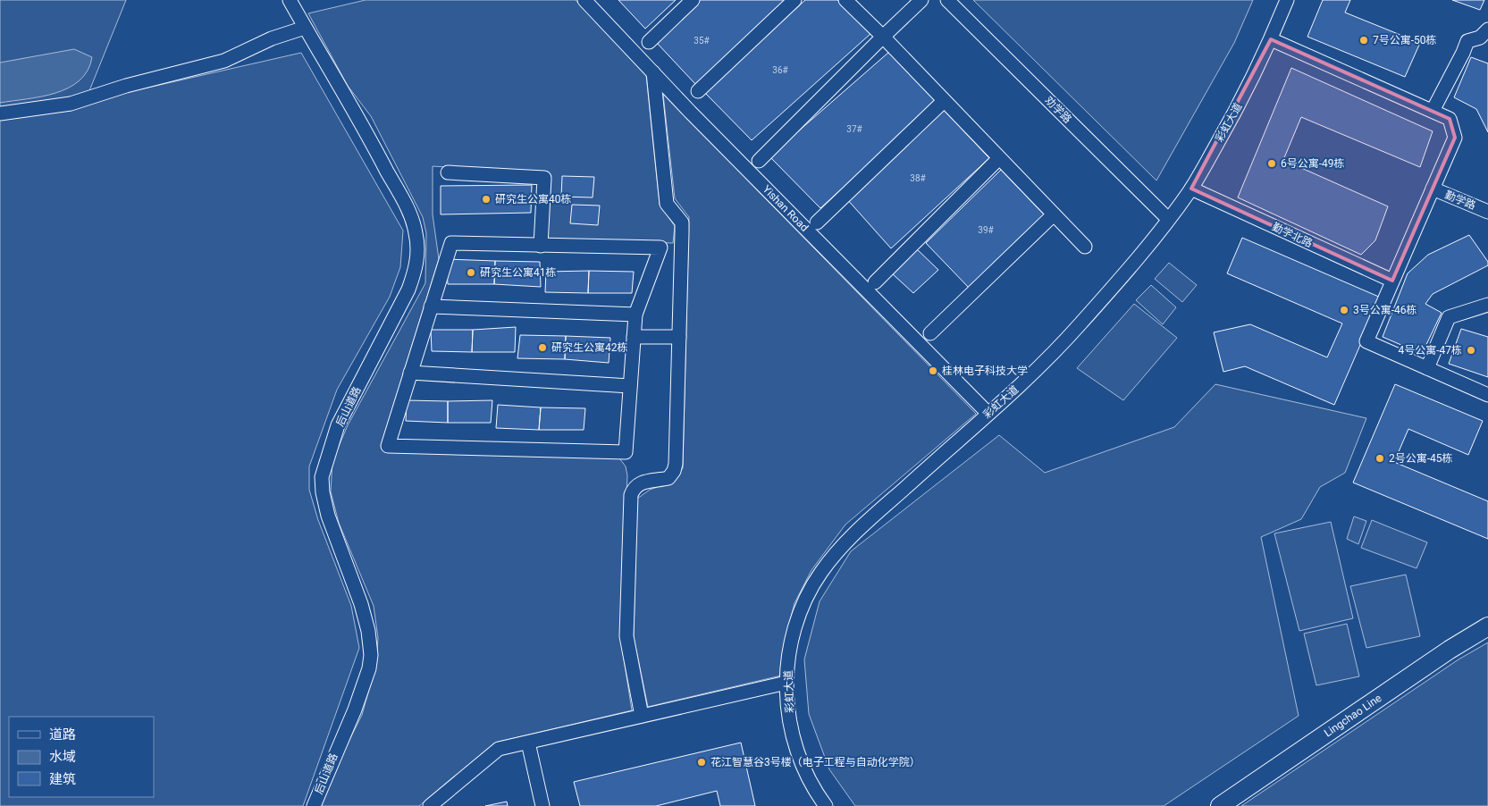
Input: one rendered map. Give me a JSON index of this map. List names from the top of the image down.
{
  "streets": {
    "main road": ["Lingchao Line"],
    "street": [
      "劝学路",
      "彩虹大道",
      "勤学路",
      "Yishan Road",
      "勤学北路",
      "后山道路"
    ]
  },
  "crossings": [
    ["劝学路", "彩虹大道"],
    ["彩虹大道", "Yishan Road"],
    ["彩虹大道", "勤学北路"]
  ],
  "places": [
    "7号公寓-50栋",
    "6号公寓-49栋",
    "研究生公寓40栋",
    "研究生公寓41栋",
    "3号公寓-46栋",
    "研究生公寓42栋",
    "4号公寓-47栋",
    "桂林电子科技大学",
    "2号公寓-45栋",
    "花江智慧谷3号楼（电子工程与自动化学院）"
  ],
  "house_numbers": [
    "35#",
    "36#",
    "37#",
    "38#",
    "39#"
  ],
  "legend": ["道路", "水域", "建筑"]
}
